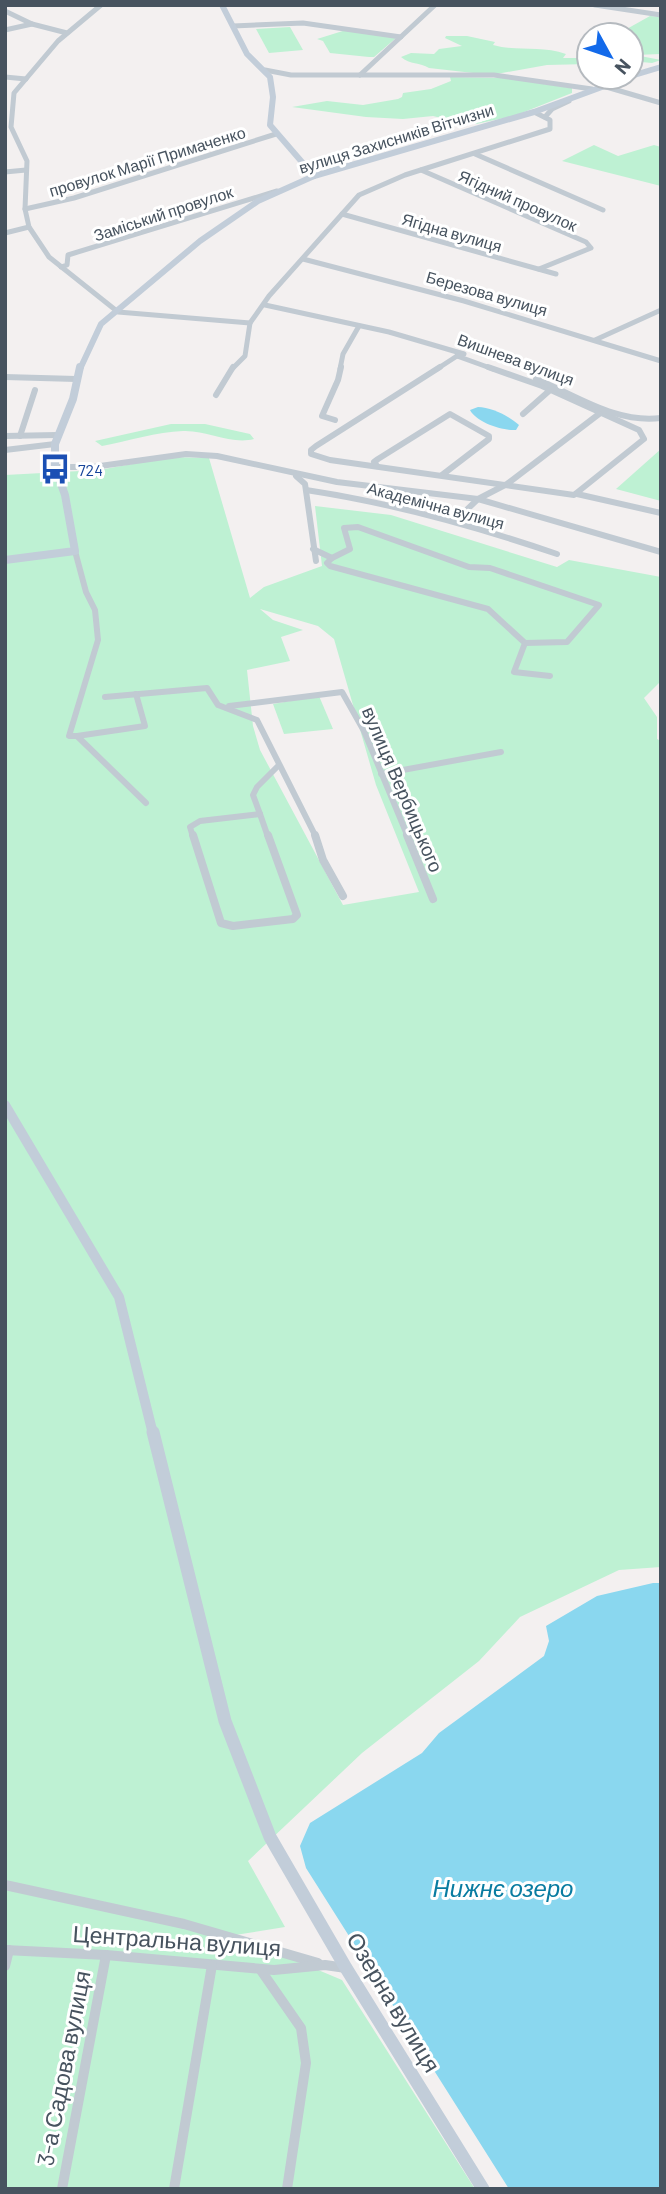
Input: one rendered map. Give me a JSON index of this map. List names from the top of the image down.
{
  "streets": {
    "street": [
      "вулиця Захисників Вітчизни",
      "провулок Марії Примаченко",
      "Ягідний провулок",
      "Заміський провулок",
      "Ягідна вулиця",
      "Березова вулиця",
      "Вишнева вулиця",
      "Академічна вулиця",
      "вулиця Вербицького",
      "Центральна вулиця",
      "Озерна вулиця",
      "3-а Садова вулиця"
    ]
  },
  "crossings": [
    ["вулиця Захисників Вітчизни", "Ягідний провулок"],
    ["вулиця Захисників Вітчизни", "Заміський провулок"],
    ["вулиця Захисників Вітчизни", "Ягідна вулиця"],
    ["вулиця Захисників Вітчизни", "Березова вулиця"],
    ["вулиця Захисників Вітчизни", "Вишнева вулиця"],
    ["Ягідний провулок", "Ягідна вулиця"],
    ["Центральна вулиця", "Озерна вулиця"],
    ["Центральна вулиця", "3-а Садова вулиця"]
  ],
  "water": ["Нижнє озеро"],
  "places": {
    "bus stop": ["724"]
  },
  "north": "bottom right"
}
